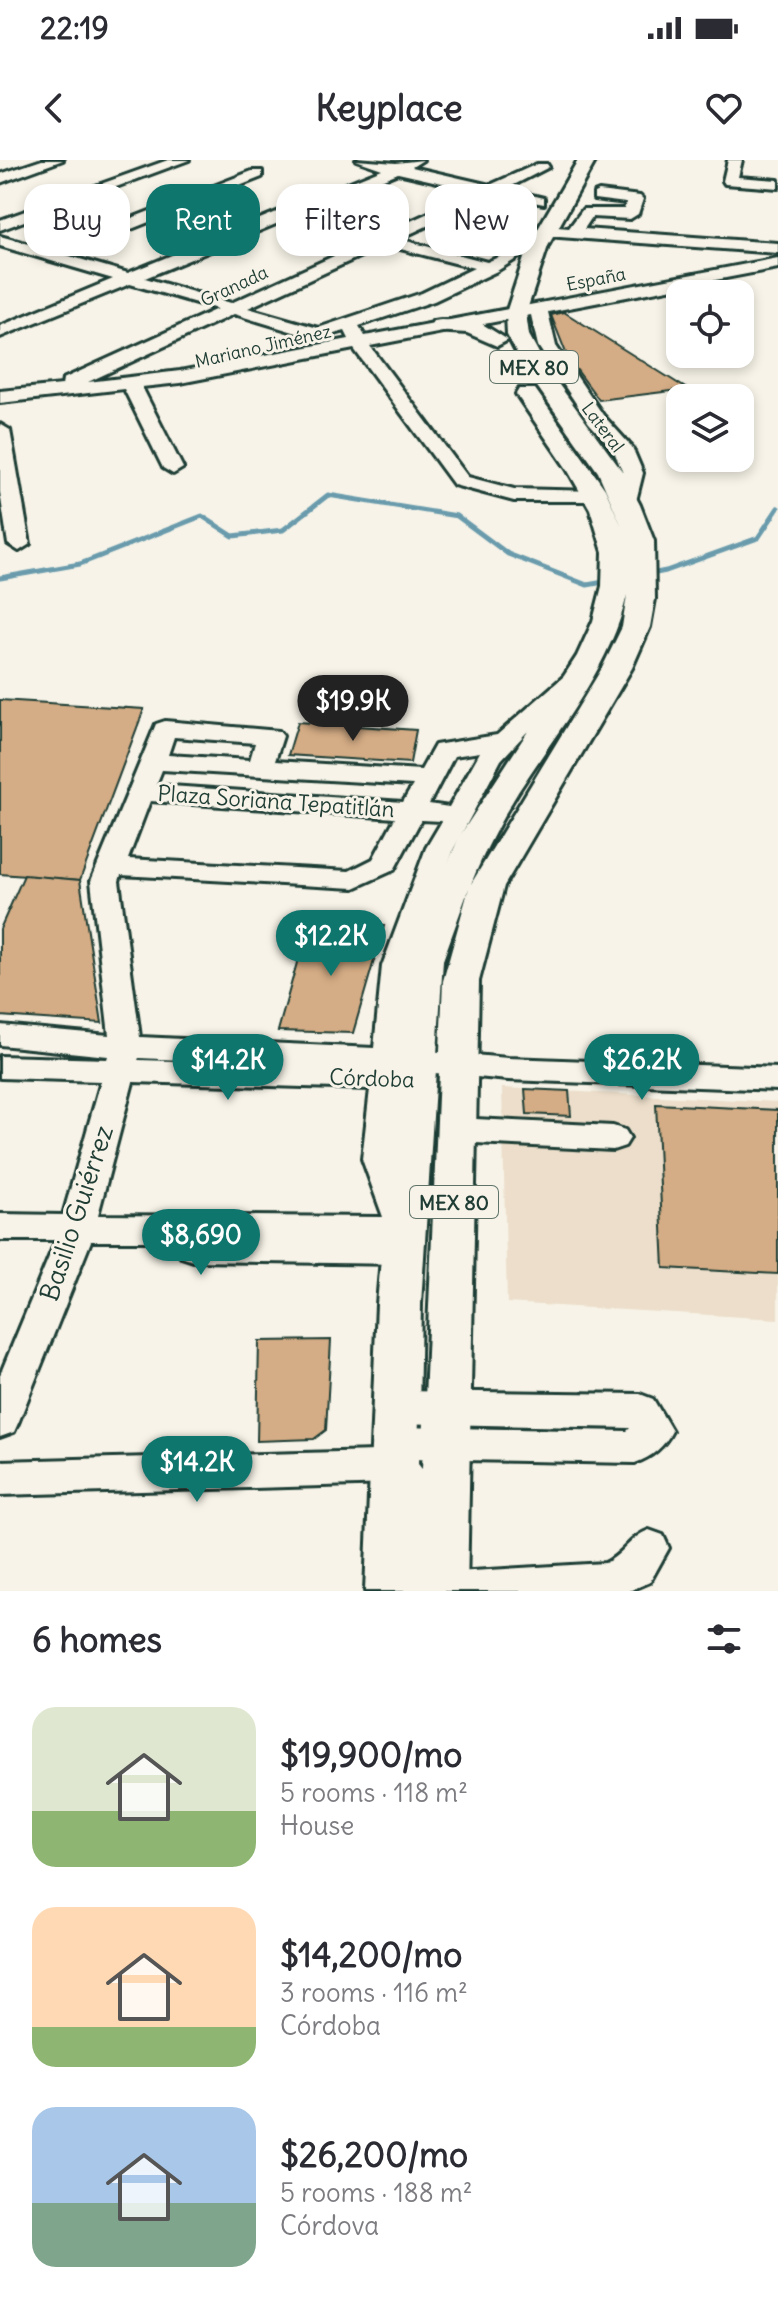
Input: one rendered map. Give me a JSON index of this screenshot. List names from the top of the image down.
{
  "streets": {
    "main road": ["MEX 80"],
    "street": [
      "España",
      "Granada",
      "Mariano Jiménez",
      "Lateral",
      "Plaza Soriana Tepatitlán",
      "Córdoba",
      "Basilio Guiérrez"
    ]
  },
  "crossings": [
    ["España", "Granada"],
    ["España", "Mariano Jiménez"],
    ["España", "MEX 80"],
    ["España", "Lateral"],
    ["Granada", "Mariano Jiménez"],
    ["Granada", "MEX 80"],
    ["Mariano Jiménez", "MEX 80"],
    ["MEX 80", "Lateral"],
    ["MEX 80", "Córdoba"],
    ["Plaza Soriana Tepatitlán", "Córdoba"],
    ["Plaza Soriana Tepatitlán", "Basilio Guiérrez"],
    ["Córdoba", "Basilio Guiérrez"]
  ],
  "page": {
    "status": "22:19",
    "header": "Keyplace",
    "chip": [
      "Buy",
      "Rent",
      "Filters",
      "New"
    ],
    "price": [
      "$19.9K",
      "$12.2K",
      "$14.2K",
      "$26.2K",
      "$8,690",
      "$14.2K"
    ],
    "heading": "6 homes",
    "list": [
      {
        "name": "$19,900/mo",
        "note": "5 rooms · 118 m² · House"
      },
      {
        "name": "$14,200/mo",
        "note": "3 rooms · 116 m² · Córdoba"
      },
      {
        "name": "$26,200/mo",
        "note": "5 rooms · 188 m² · Córdova"
      }
    ]
  }
}
